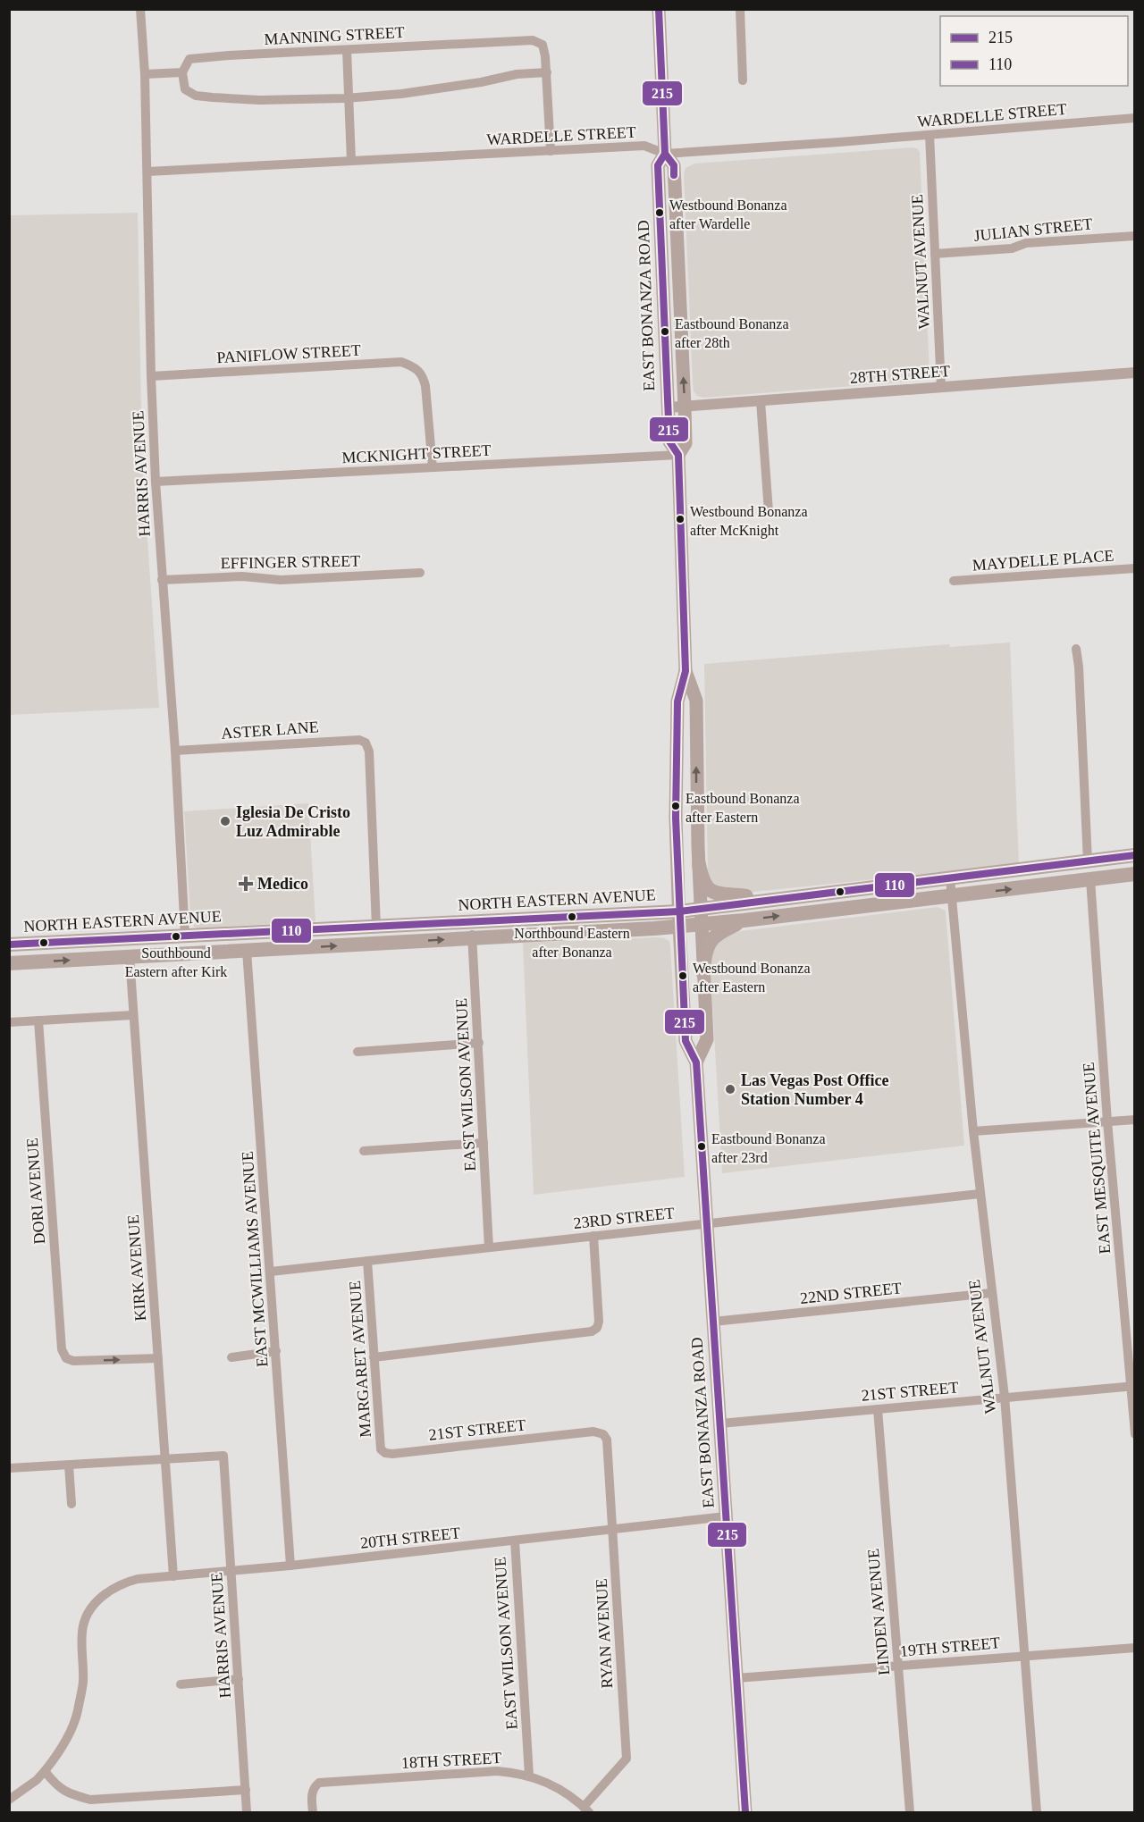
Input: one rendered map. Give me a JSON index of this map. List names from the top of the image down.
{
  "streets": {
    "main road": ["EAST BONANZA ROAD", "NORTH EASTERN AVENUE"],
    "street": [
      "MANNING STREET",
      "WARDELLE STREET",
      "JULIAN STREET",
      "WALNUT AVENUE",
      "PANIFLOW STREET",
      "28TH STREET",
      "MCKNIGHT STREET",
      "HARRIS AVENUE",
      "MAYDELLE PLACE",
      "EFFINGER STREET",
      "ASTER LANE",
      "EAST WILSON AVENUE",
      "EAST MESQUITE AVENUE",
      "DORI AVENUE",
      "23RD STREET",
      "EAST MCWILLIAMS AVENUE",
      "KIRK AVENUE",
      "22ND STREET",
      "MARGARET AVENUE",
      "21ST STREET",
      "20TH STREET",
      "LINDEN AVENUE",
      "RYAN AVENUE",
      "19TH STREET",
      "18TH STREET"
    ]
  },
  "crossings": [
    ["WARDELLE STREET", "WALNUT AVENUE"],
    ["WARDELLE STREET", "EAST BONANZA ROAD"],
    ["WARDELLE STREET", "HARRIS AVENUE"],
    ["JULIAN STREET", "WALNUT AVENUE"],
    ["WALNUT AVENUE", "28TH STREET"],
    ["WALNUT AVENUE", "NORTH EASTERN AVENUE"],
    ["WALNUT AVENUE", "23RD STREET"],
    ["WALNUT AVENUE", "22ND STREET"],
    ["WALNUT AVENUE", "21ST STREET"],
    ["WALNUT AVENUE", "19TH STREET"],
    ["EAST BONANZA ROAD", "28TH STREET"],
    ["EAST BONANZA ROAD", "MCKNIGHT STREET"],
    ["EAST BONANZA ROAD", "NORTH EASTERN AVENUE"],
    ["EAST BONANZA ROAD", "23RD STREET"],
    ["EAST BONANZA ROAD", "22ND STREET"],
    ["EAST BONANZA ROAD", "21ST STREET"],
    ["EAST BONANZA ROAD", "20TH STREET"],
    ["EAST BONANZA ROAD", "19TH STREET"],
    ["PANIFLOW STREET", "MCKNIGHT STREET"],
    ["PANIFLOW STREET", "HARRIS AVENUE"],
    ["MCKNIGHT STREET", "HARRIS AVENUE"],
    ["HARRIS AVENUE", "EFFINGER STREET"],
    ["HARRIS AVENUE", "ASTER LANE"],
    ["HARRIS AVENUE", "NORTH EASTERN AVENUE"],
    ["HARRIS AVENUE", "KIRK AVENUE"],
    ["HARRIS AVENUE", "20TH STREET"],
    ["ASTER LANE", "NORTH EASTERN AVENUE"],
    ["NORTH EASTERN AVENUE", "EAST WILSON AVENUE"],
    ["NORTH EASTERN AVENUE", "EAST MESQUITE AVENUE"],
    ["NORTH EASTERN AVENUE", "EAST MCWILLIAMS AVENUE"],
    ["NORTH EASTERN AVENUE", "KIRK AVENUE"],
    ["EAST WILSON AVENUE", "23RD STREET"],
    ["EAST WILSON AVENUE", "20TH STREET"],
    ["EAST WILSON AVENUE", "18TH STREET"],
    ["EAST MESQUITE AVENUE", "21ST STREET"],
    ["DORI AVENUE", "KIRK AVENUE"],
    ["23RD STREET", "EAST MCWILLIAMS AVENUE"],
    ["23RD STREET", "MARGARET AVENUE"],
    ["EAST MCWILLIAMS AVENUE", "20TH STREET"],
    ["KIRK AVENUE", "20TH STREET"],
    ["MARGARET AVENUE", "21ST STREET"],
    ["21ST STREET", "LINDEN AVENUE"],
    ["21ST STREET", "RYAN AVENUE"],
    ["20TH STREET", "RYAN AVENUE"],
    ["LINDEN AVENUE", "19TH STREET"],
    ["RYAN AVENUE", "18TH STREET"]
  ],
  "one_way": ["DORI AVENUE"],
  "places": {
    "other": [
      "Westbound Bonanza after Wardelle",
      "Eastbound Bonanza after 28th",
      "Westbound Bonanza after McKnight",
      "Eastbound Bonanza after Eastern",
      "Iglesia De Cristo Luz Admirable",
      "Northbound Eastern after Bonanza",
      "Southbound Eastern after Kirk",
      "Westbound Bonanza after Eastern",
      "Las Vegas Post Office Station Number 4",
      "Eastbound Bonanza after 23rd"
    ],
    "health": ["Medico"]
  },
  "lines": ["transit line 215", "transit line 110"],
  "legend": ["215", "110"]
}
